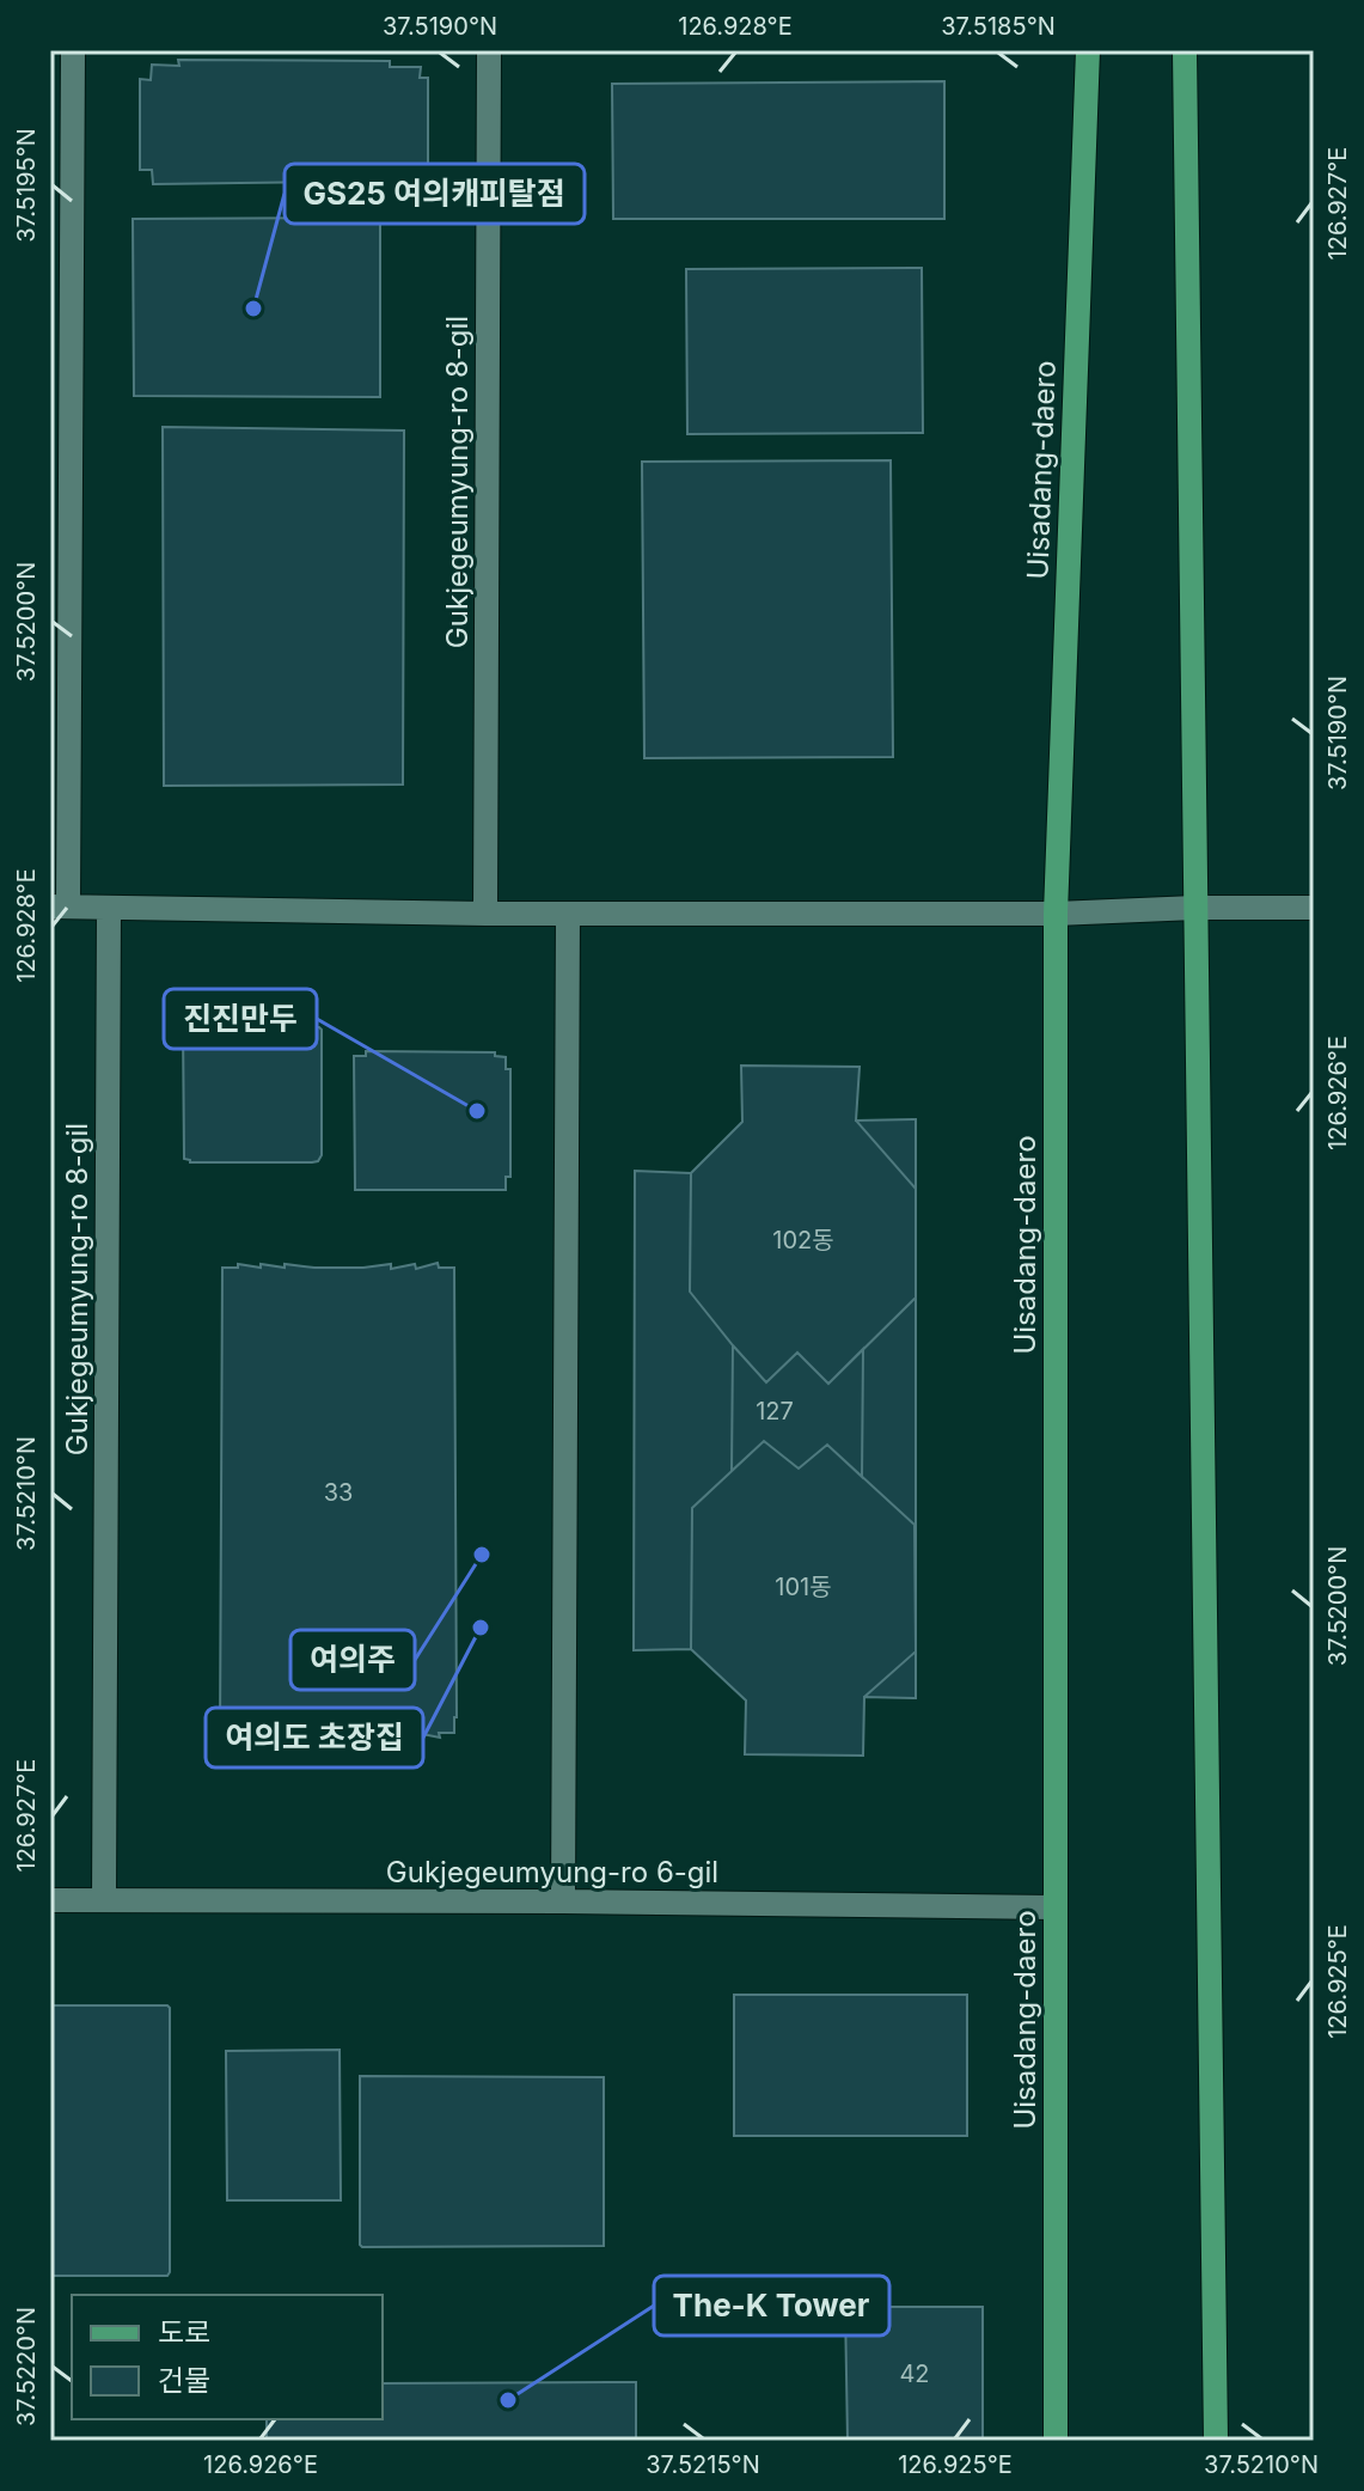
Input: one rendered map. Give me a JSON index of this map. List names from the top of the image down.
{
  "streets": {
    "main road": ["Uisadang-daero"],
    "street": ["Gukjegeumyung-ro 8-gil", "Gukjegeumyung-ro 6-gil"]
  },
  "crossings": [
    ["Uisadang-daero", "Gukjegeumyung-ro 6-gil"],
    ["Gukjegeumyung-ro 8-gil", "Gukjegeumyung-ro 6-gil"]
  ],
  "places": [
    "GS25 여의캐피탈점",
    "진진만두",
    "여의주",
    "여의도 초장집",
    "The-K Tower"
  ],
  "house_numbers": [
    "102동",
    "127",
    "33",
    "101동",
    "42"
  ],
  "legend": ["도로", "건물"],
  "coordinates": [
    "37.5190°N",
    "126.928°E",
    "37.5185°N",
    "37.5195°N",
    "126.927°E",
    "37.5200°N",
    "126.926°E",
    "37.5210°N",
    "126.925°E",
    "37.5220°N",
    "37.5215°N"
  ]
}
